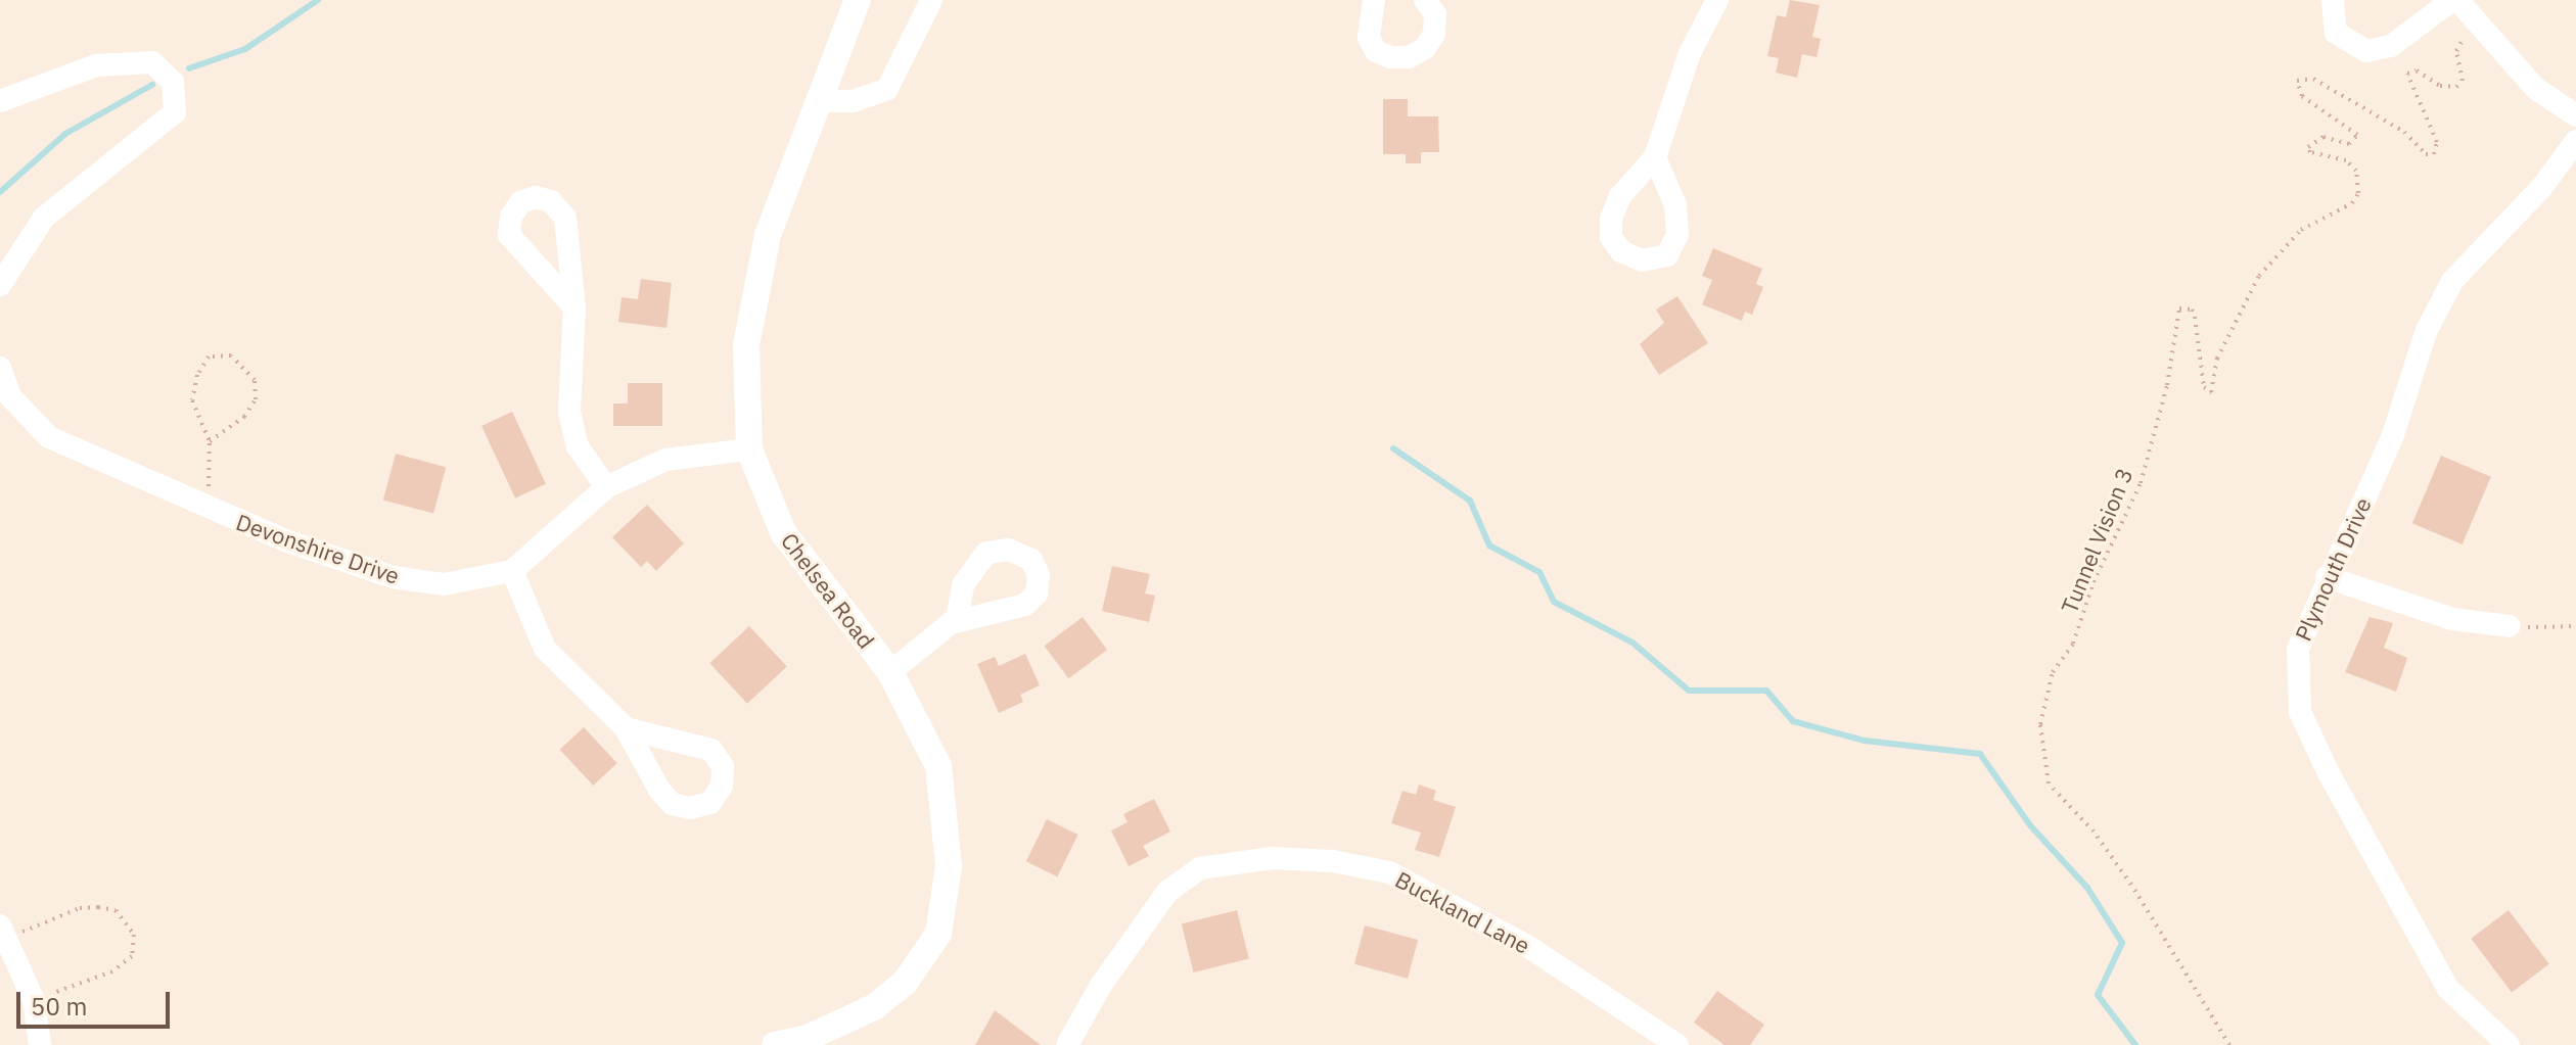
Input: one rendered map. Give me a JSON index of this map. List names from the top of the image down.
{
  "streets": {
    "street": [
      "Devonshire Drive",
      "Plymouth Drive",
      "Chelsea Road",
      "Buckland Lane"
    ],
    "path": ["Tunnel Vision 3"]
  },
  "scale_bar": "50 m"
}
